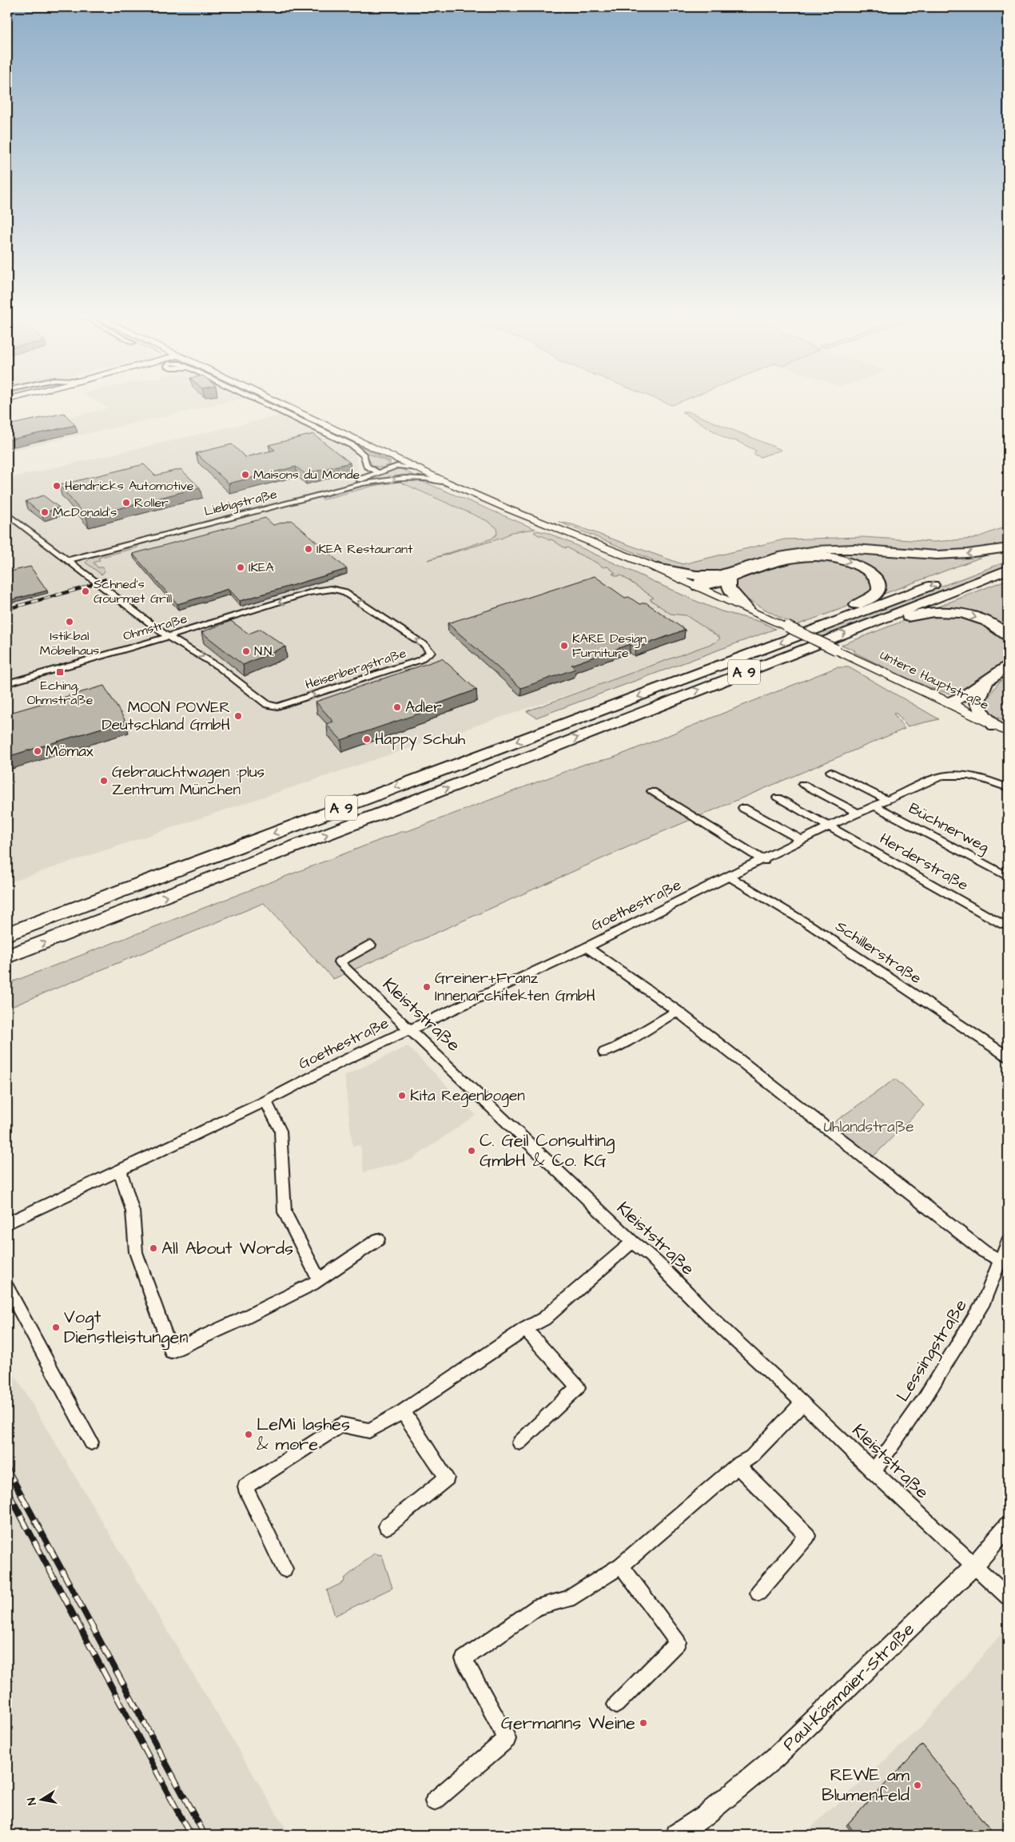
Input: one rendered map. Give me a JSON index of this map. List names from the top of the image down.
{
  "streets": {
    "highway": ["A 9"],
    "main road": ["Untere Hauptstraße"],
    "street": [
      "Liebigstraße",
      "Ohmstraße",
      "Heisenbergstraße",
      "Büchnerweg",
      "Herderstraße",
      "Goethestraße",
      "Schillerstraße",
      "Kleiststraße",
      "Lessingstraße",
      "Paul-Käsmaier-Straße"
    ]
  },
  "crossings": [
    ["Liebigstraße", "Untere Hauptstraße"],
    ["Ohmstraße", "Heisenbergstraße"],
    ["Büchnerweg", "Goethestraße"],
    ["Herderstraße", "Goethestraße"],
    ["Goethestraße", "Schillerstraße"],
    ["Goethestraße", "Kleiststraße"],
    ["Kleiststraße", "Lessingstraße"],
    ["Kleiststraße", "Paul-Käsmaier-Straße"]
  ],
  "one_way": ["Ohmstraße"],
  "parks": ["Uhlandstraße"],
  "places": {
    "other": [
      "Maisons du Monde",
      "Hendricks Automotive",
      "Roller",
      "McDonald's",
      "IKEA Restaurant",
      "IKEA",
      "Schned's Gourmet Grill",
      "Istikbal Möbelhaus",
      "KARE Design Furniture",
      "N.N.",
      "Adler",
      "MOON POWER Deutschland GmbH",
      "Happy Schuh",
      "Mömax",
      "Gebrauchtwagen :plus Zentrum München",
      "Greiner+Franz Innenarchitekten GmbH",
      "Kita Regenbogen",
      "C. Geil Consulting GmbH & Co. KG",
      "All About Words",
      "Vogt Dienstleistungen",
      "LeMi lashes & more",
      "Germanns Weine",
      "REWE am Blumenfeld"
    ],
    "transit": ["Eching, Ohmstraße"]
  },
  "north": "left"
}
